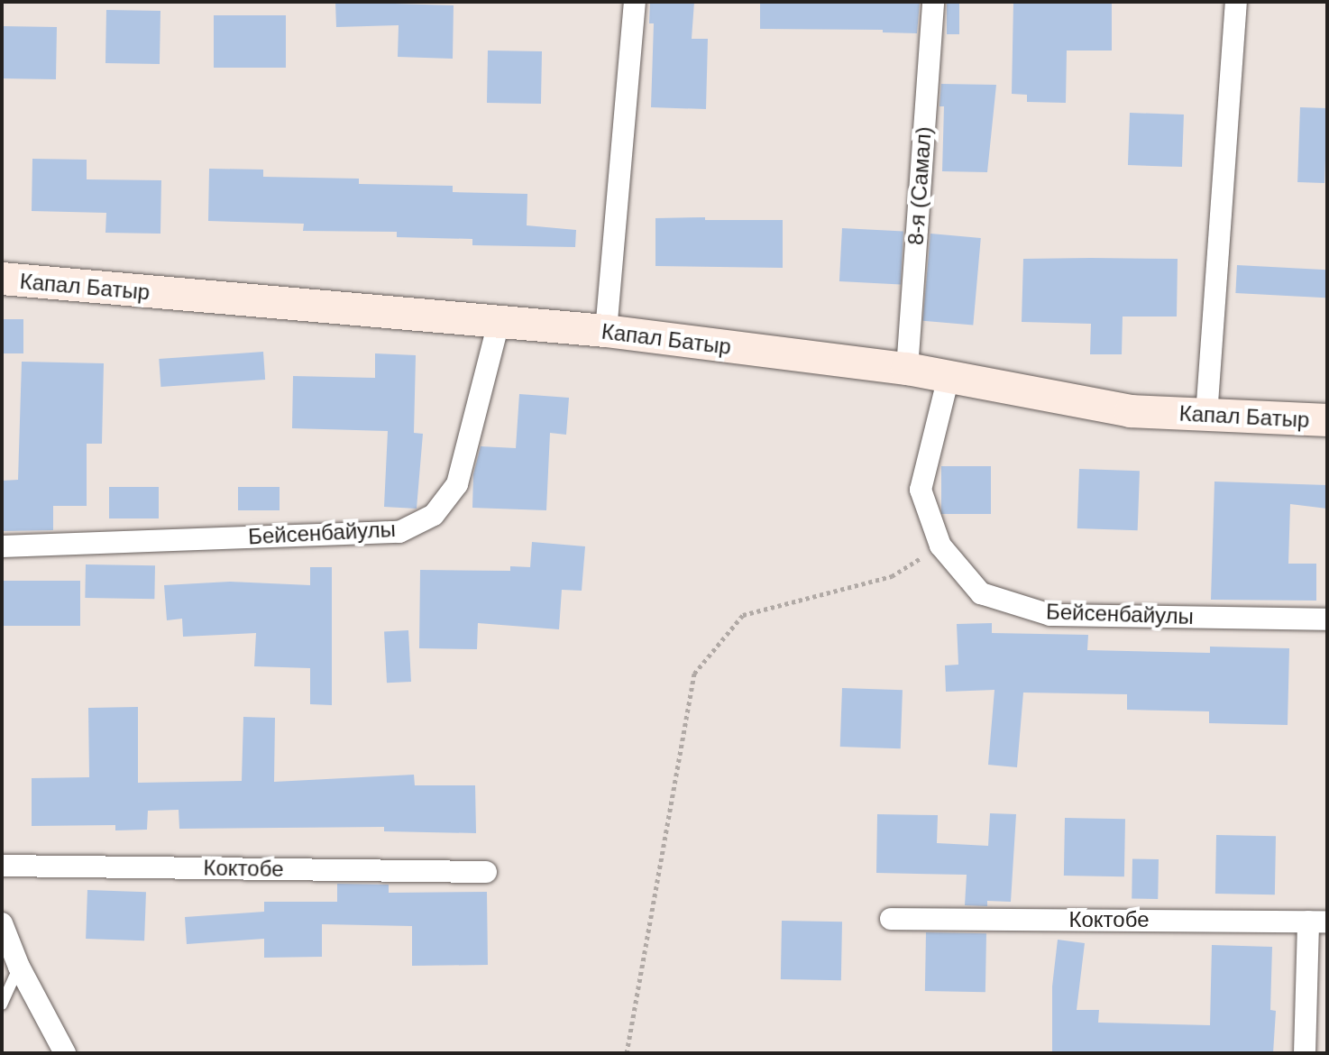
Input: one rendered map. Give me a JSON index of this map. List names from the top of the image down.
{
  "streets": {
    "main road": ["Капал Батыр"],
    "street": ["8-я (Самал)", "Бейсенбайулы", "Коктобе"]
  },
  "crossings": [
    ["8-я (Самал)", "Капал Батыр"],
    ["Капал Батыр", "Бейсенбайулы"]
  ]
}
